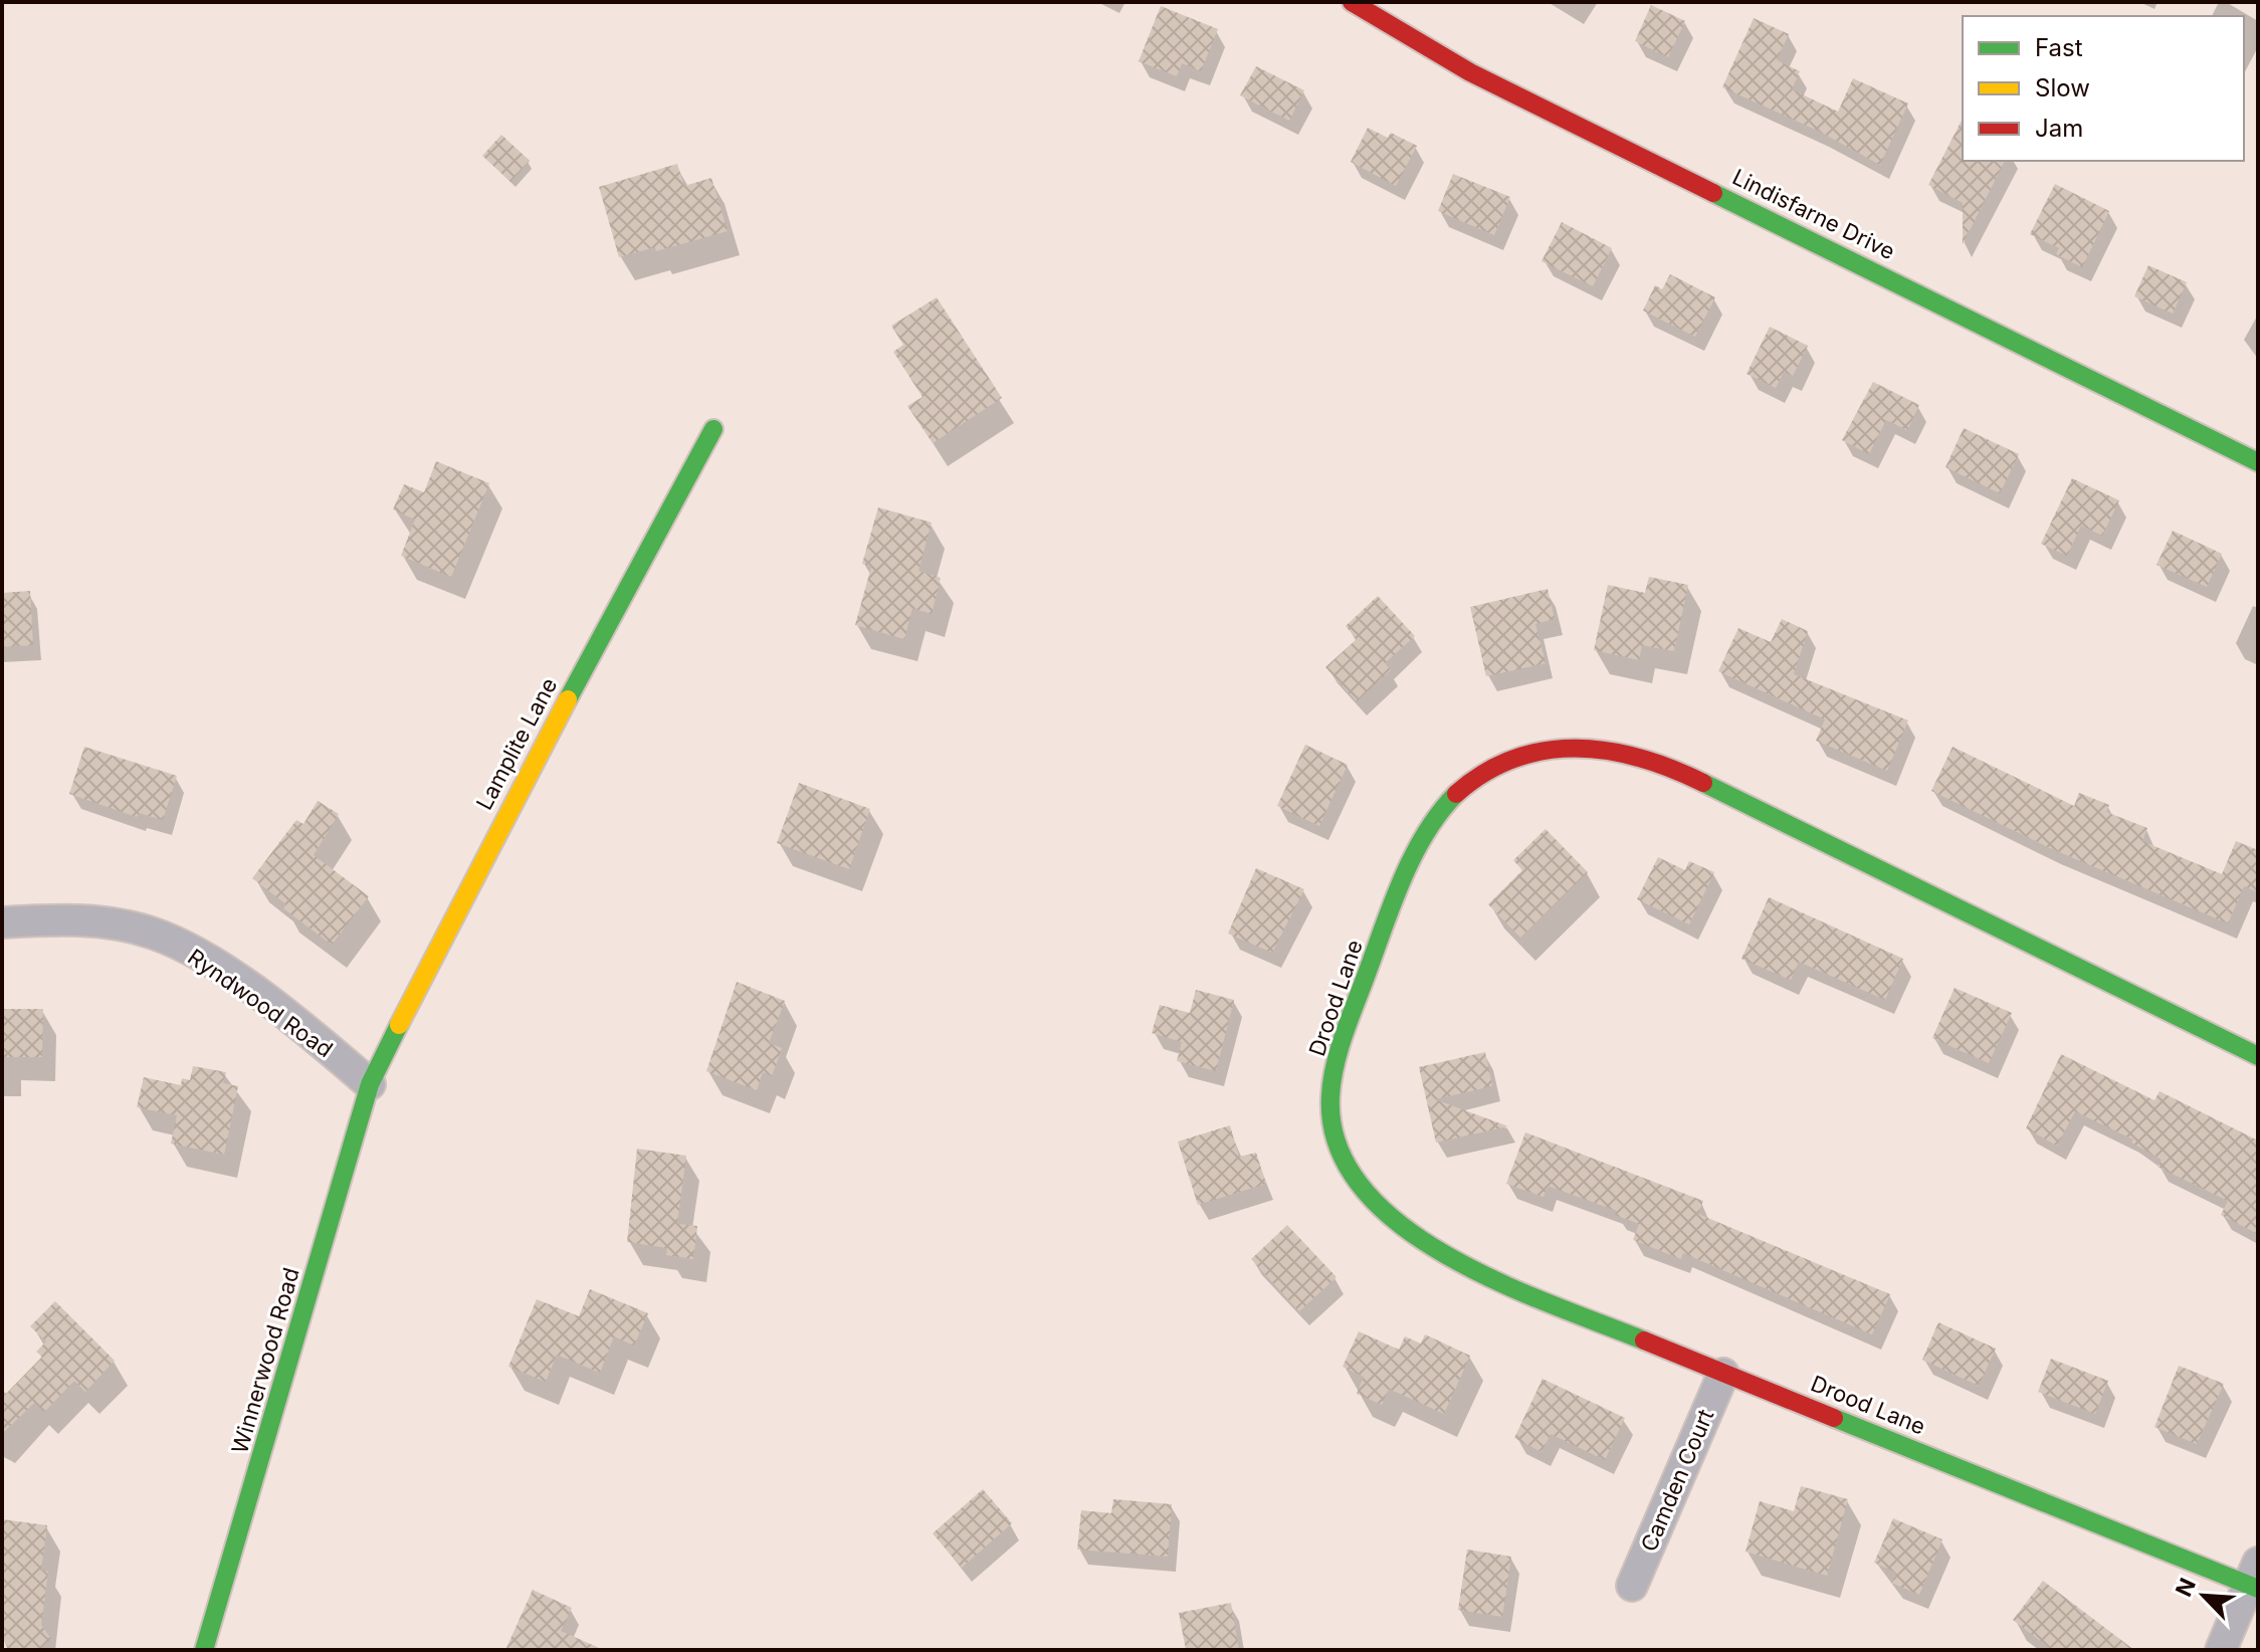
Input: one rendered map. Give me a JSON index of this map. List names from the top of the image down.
{
  "streets": {
    "street": [
      "Lindisfarne Drive",
      "Lamplite Lane",
      "Drood Lane",
      "Ryndwood Road",
      "Winnerwood Road",
      "Camden Court"
    ]
  },
  "crossings": [
    ["Lamplite Lane", "Ryndwood Road"],
    ["Lamplite Lane", "Winnerwood Road"],
    ["Drood Lane", "Camden Court"],
    ["Ryndwood Road", "Winnerwood Road"]
  ],
  "legend": ["Fast", "Slow", "Jam"],
  "north": "top left"
}
